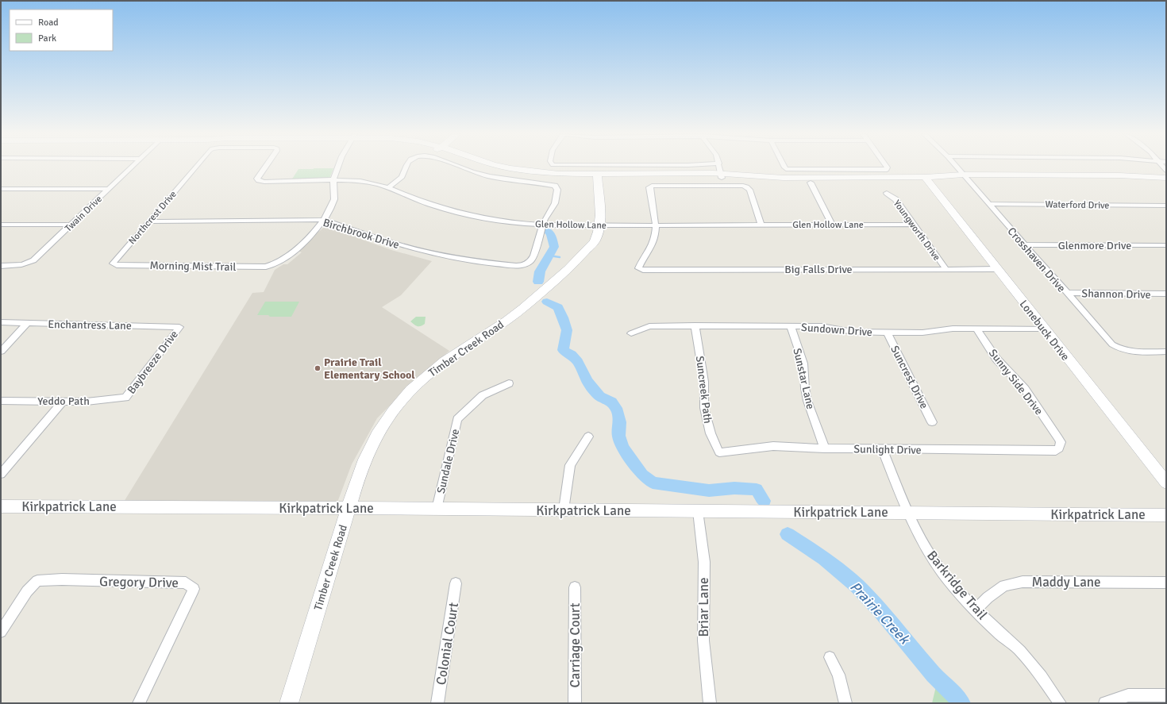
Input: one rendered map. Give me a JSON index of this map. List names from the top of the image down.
{
  "streets": {
    "main road": ["Lonebuck Drive", "Timber Creek Road", "Kirkpatrick Lane"],
    "street": [
      "Waterford Drive",
      "Twain Drive",
      "Northcrest Drive",
      "Glen Hollow Lane",
      "Youngworth Drive",
      "Birchbrook Drive",
      "Glenmore Drive",
      "Crosshaven Drive",
      "Morning Mist Trail",
      "Big Falls Drive",
      "Shannon Drive",
      "Enchantress Lane",
      "Sundown Drive",
      "Baybreeze Drive",
      "Suncrest Drive",
      "Sunstar Lane",
      "Sunny Side Drive",
      "Suncreek Path",
      "Yeddo Path",
      "Sunlight Drive",
      "Sundale Drive",
      "Gregory Drive",
      "Maddy Lane",
      "Barkridge Trail",
      "Briar Lane",
      "Colonial Court",
      "Carriage Court"
    ]
  },
  "crossings": [
    ["Waterford Drive", "Crosshaven Drive"],
    ["Northcrest Drive", "Birchbrook Drive"],
    ["Northcrest Drive", "Morning Mist Trail"],
    ["Glen Hollow Lane", "Youngworth Drive"],
    ["Glen Hollow Lane", "Birchbrook Drive"],
    ["Glen Hollow Lane", "Big Falls Drive"],
    ["Glen Hollow Lane", "Timber Creek Road"],
    ["Youngworth Drive", "Big Falls Drive"],
    ["Birchbrook Drive", "Morning Mist Trail"],
    ["Glenmore Drive", "Crosshaven Drive"],
    ["Crosshaven Drive", "Shannon Drive"],
    ["Big Falls Drive", "Lonebuck Drive"],
    ["Enchantress Lane", "Baybreeze Drive"],
    ["Sundown Drive", "Lonebuck Drive"],
    ["Sundown Drive", "Suncrest Drive"],
    ["Sundown Drive", "Sunstar Lane"],
    ["Sundown Drive", "Sunny Side Drive"],
    ["Sundown Drive", "Suncreek Path"],
    ["Timber Creek Road", "Kirkpatrick Lane"],
    ["Baybreeze Drive", "Yeddo Path"],
    ["Sunstar Lane", "Sunlight Drive"],
    ["Sunny Side Drive", "Sunlight Drive"],
    ["Suncreek Path", "Sunlight Drive"],
    ["Sunlight Drive", "Barkridge Trail"],
    ["Sundale Drive", "Kirkpatrick Lane"],
    ["Kirkpatrick Lane", "Barkridge Trail"],
    ["Kirkpatrick Lane", "Briar Lane"],
    ["Maddy Lane", "Barkridge Trail"]
  ],
  "water": ["Prairie Creek"],
  "places": ["Prairie Trail Elementary School"],
  "legend": ["Road", "Park"]
}
